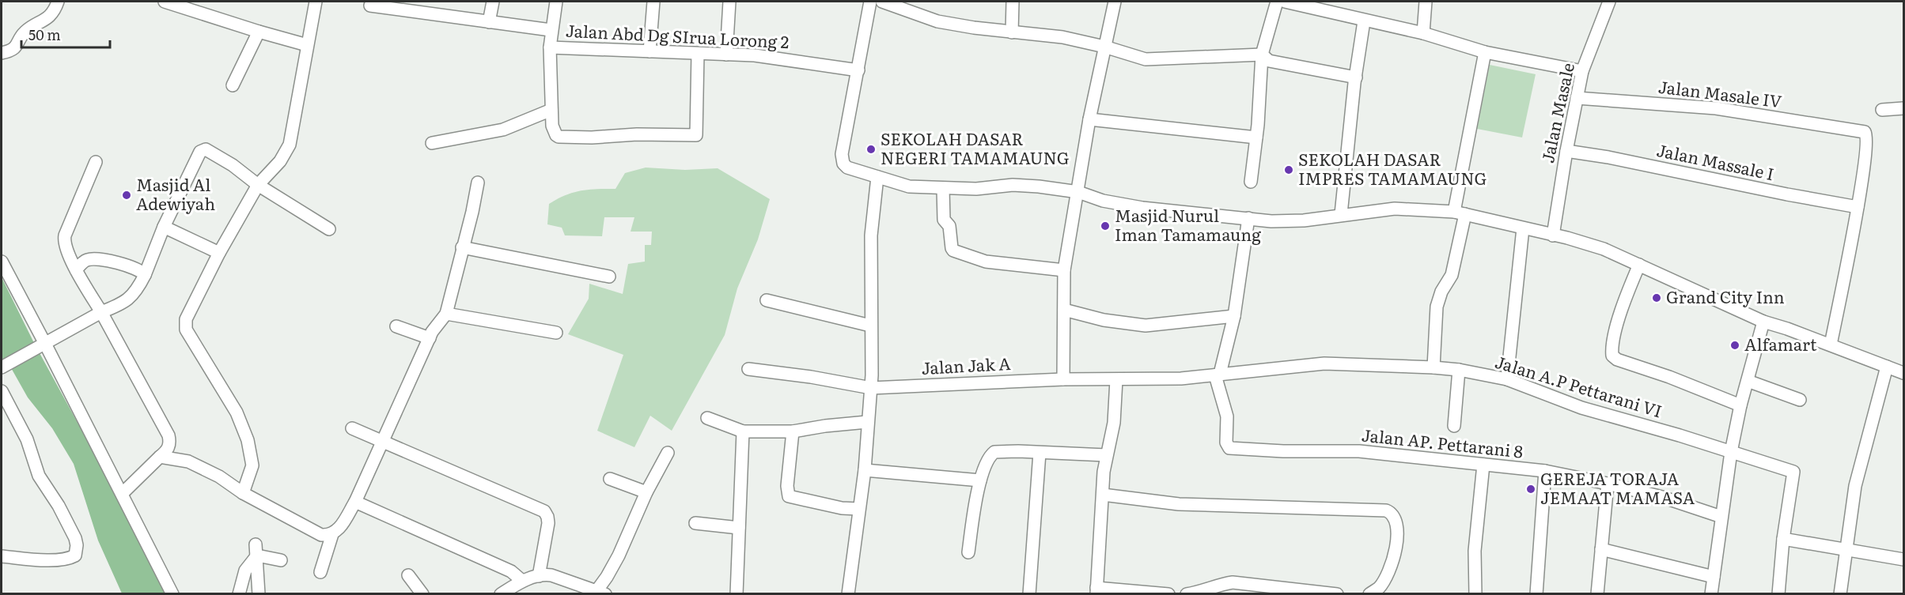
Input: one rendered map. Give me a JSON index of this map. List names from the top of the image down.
{
  "streets": {
    "street": [
      "Jalan Abd Dg SIrua Lorong 2",
      "Jalan Masale IV",
      "Jalan Masale",
      "Jalan Massale I",
      "Jalan Jak A",
      "Jalan A.P Pettarani VI",
      "Jalan AP. Pettarani 8"
    ]
  },
  "crossings": [
    ["Jalan Masale IV", "Jalan Masale"],
    ["Jalan Masale IV", "Jalan Massale I"],
    ["Jalan Masale", "Jalan Massale I"],
    ["Jalan Jak A", "Jalan A.P Pettarani VI"],
    ["Jalan A.P Pettarani VI", "Jalan AP. Pettarani 8"]
  ],
  "places": [
    "SEKOLAH DASAR NEGERI TAMAMAUNG",
    "SEKOLAH DASAR IMPRES TAMAMAUNG",
    "Masjid Al Adewiyah",
    "Masjid Nurul Iman Tamamaung",
    "Grand City Inn",
    "Alfamart",
    "GEREJA TORAJA JEMAAT MAMASA"
  ],
  "scale_bar": "50 m"
}
